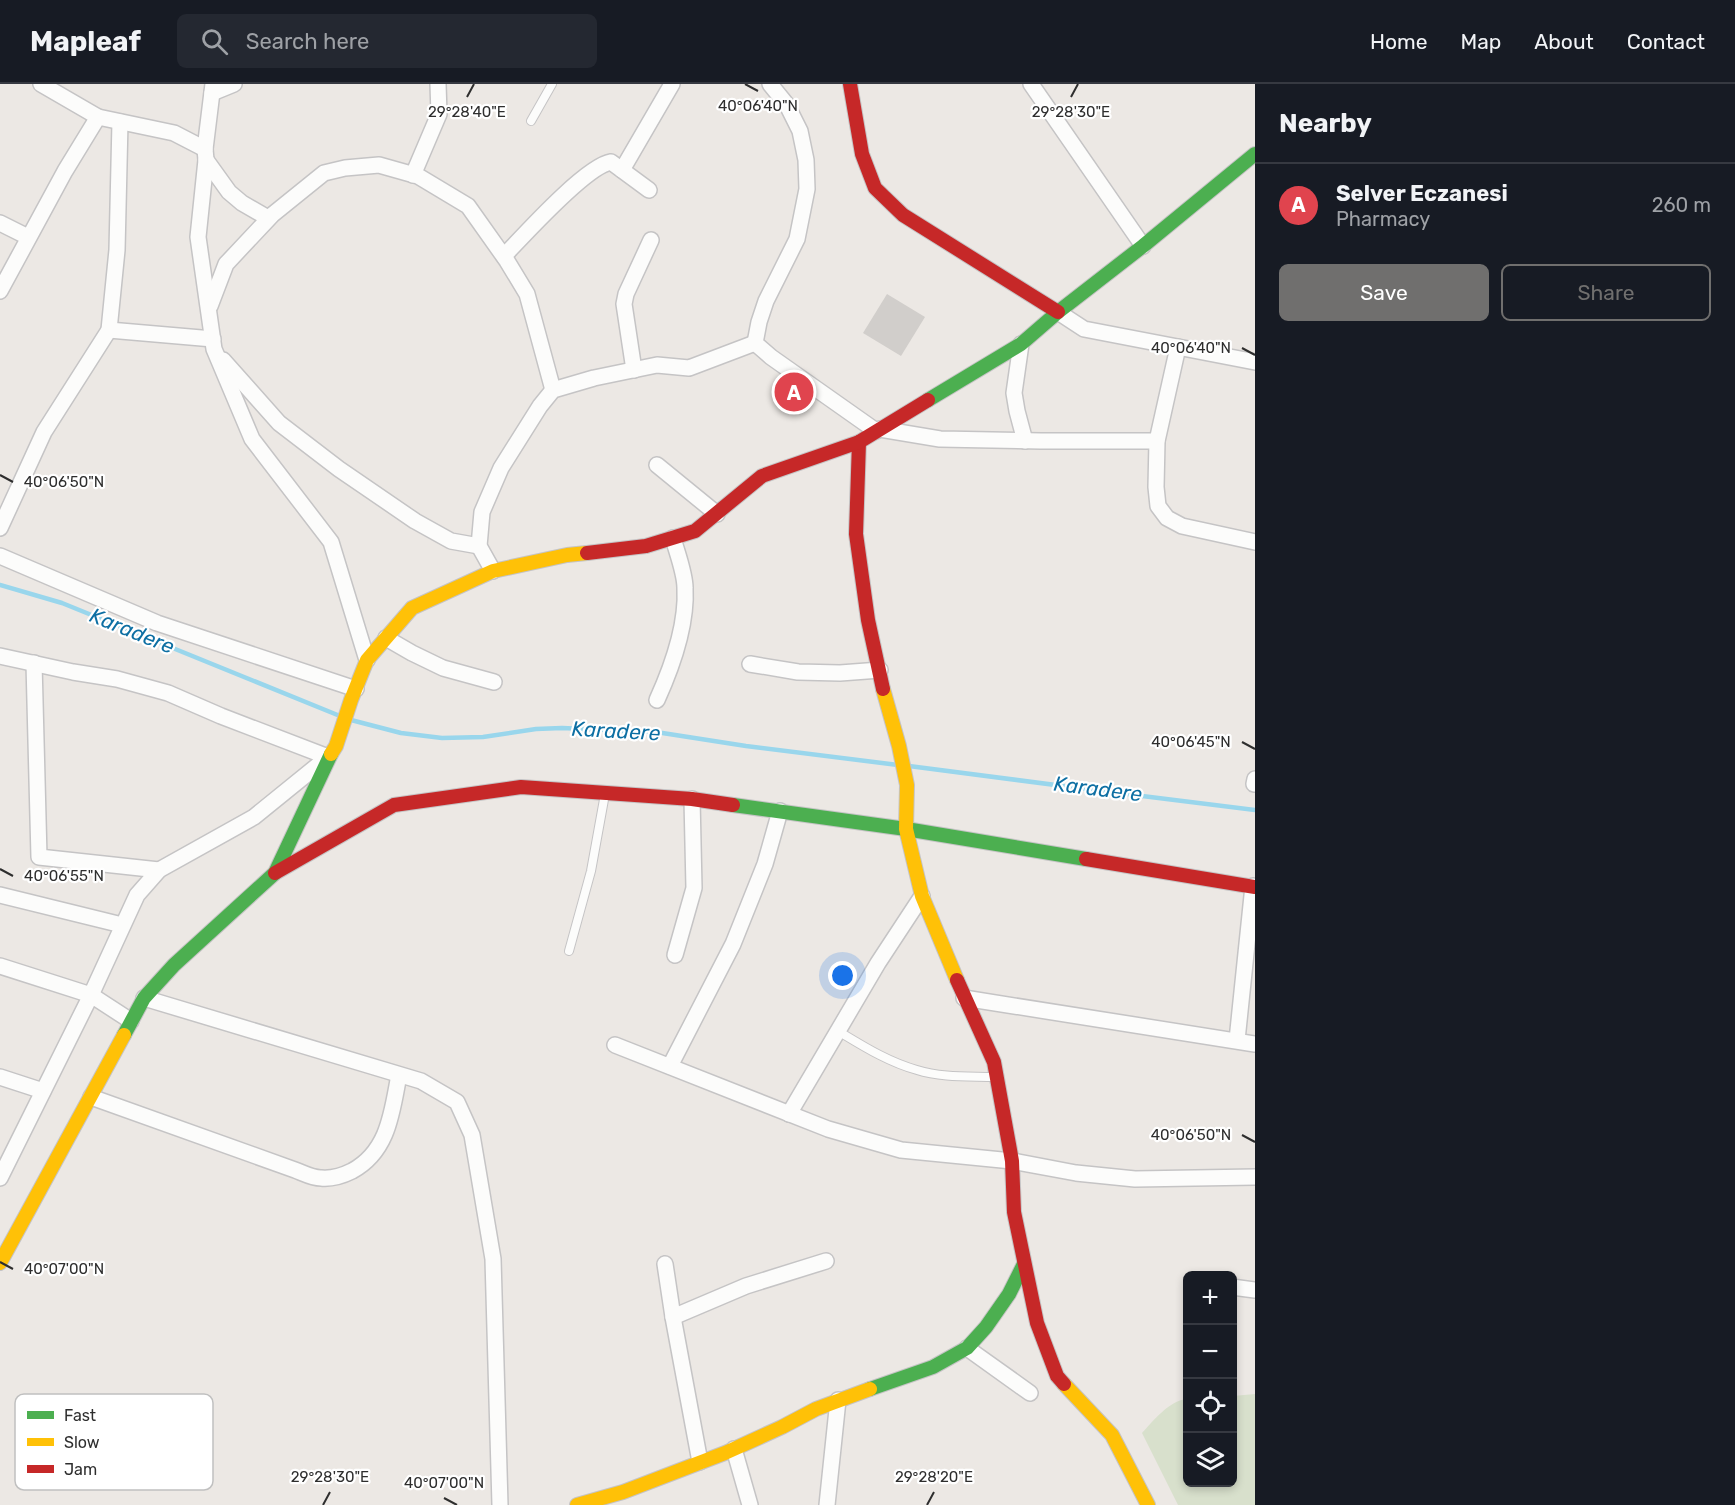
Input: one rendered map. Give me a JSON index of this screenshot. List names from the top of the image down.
{
  "water": ["Karadere"],
  "legend": ["Fast", "Slow", "Jam"],
  "page": {
    "header": "Mapleaf",
    "search": "Search here",
    "nav": [
      "Home",
      "Map",
      "About",
      "Contact"
    ],
    "heading": "Nearby",
    "list": [
      {
        "mark": "A",
        "name": "Selver Eczanesi",
        "note": "Pharmacy",
        "value": "260 m"
      }
    ],
    "buttons": ["Save", "Share"],
    "pins": "A",
    "map_buttons": ["+", "−"]
  },
  "coordinates": [
    "40°06'40\"N",
    "29°28'40\"E",
    "29°28'30\"E",
    "40°06'50\"N",
    "40°06'45\"N",
    "40°06'55\"N",
    "40°07'00\"N",
    "29°28'20\"E"
  ]
}
